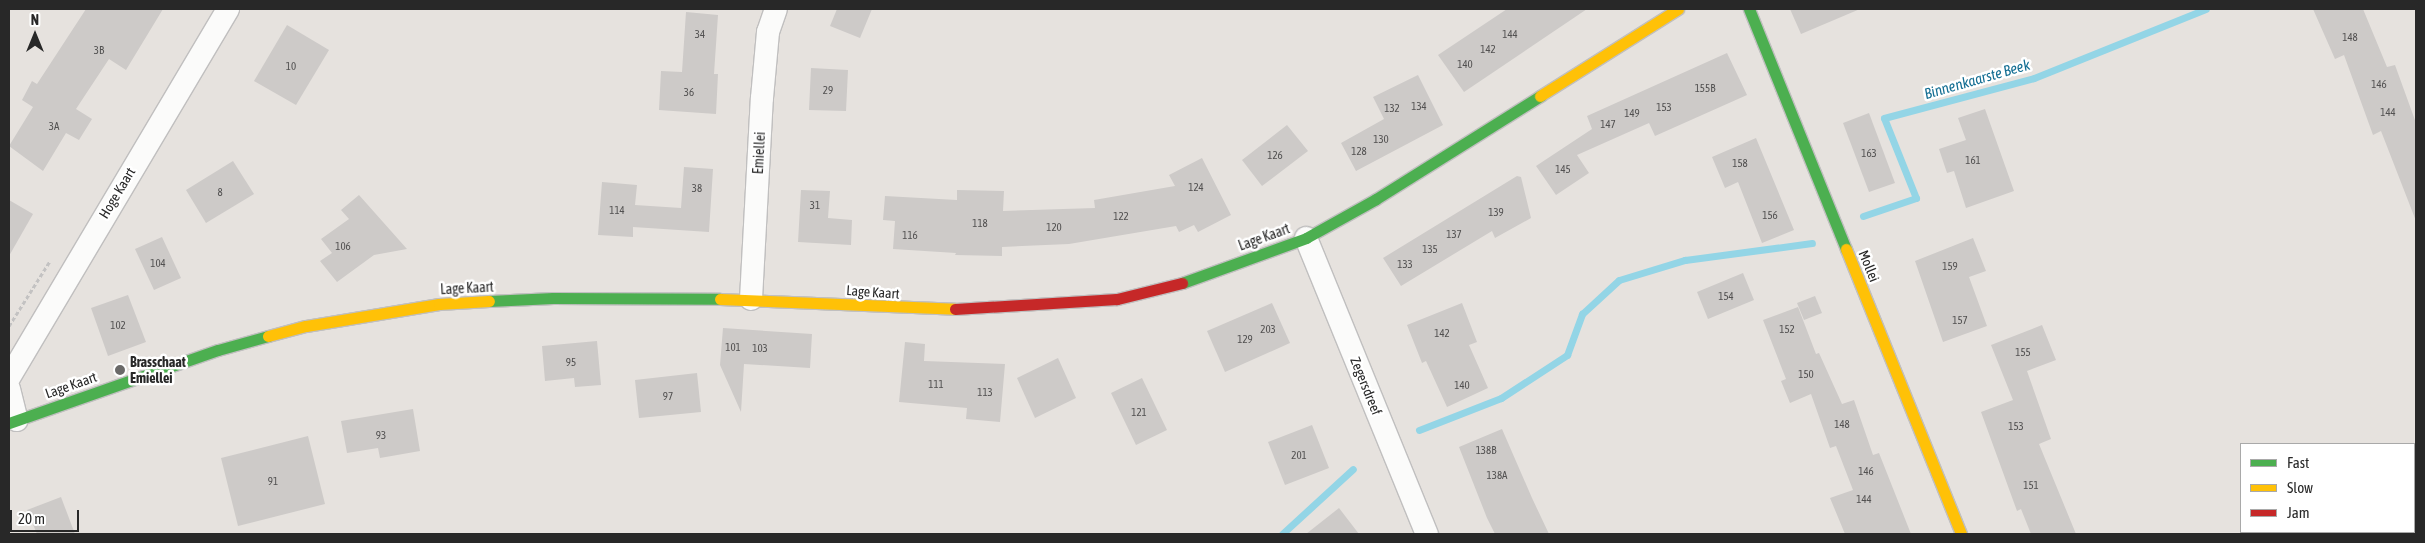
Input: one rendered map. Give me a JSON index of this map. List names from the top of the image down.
{
  "streets": {
    "street": [
      "Emiellei",
      "Hoge Kaart",
      "Lage Kaart",
      "Mollei",
      "Zegersdreef"
    ]
  },
  "crossings": [
    ["Emiellei", "Lage Kaart"],
    ["Lage Kaart", "Zegersdreef"]
  ],
  "water": ["Binnenkaarste Beek"],
  "places": ["Brasschaat Emiellei"],
  "house_numbers": [
    "34",
    "144",
    "148",
    "142",
    "3B",
    "140",
    "10",
    "146",
    "155B",
    "29",
    "36",
    "134",
    "153",
    "132",
    "144",
    "149",
    "147",
    "3A",
    "130",
    "128",
    "163",
    "126",
    "161",
    "158",
    "145",
    "124",
    "38",
    "8",
    "31",
    "114",
    "139",
    "156",
    "122",
    "118",
    "120",
    "137",
    "116",
    "106",
    "135",
    "104",
    "133",
    "159",
    "154",
    "157",
    "102",
    "203",
    "152",
    "142",
    "129",
    "101",
    "103",
    "155",
    "95",
    "150",
    "111",
    "140",
    "113",
    "97",
    "121",
    "148",
    "153",
    "93",
    "138B",
    "201",
    "146",
    "138A",
    "91",
    "151",
    "144"
  ],
  "legend": ["Fast", "Slow", "Jam"],
  "scale_bar": "20 m",
  "north": "top"
}
